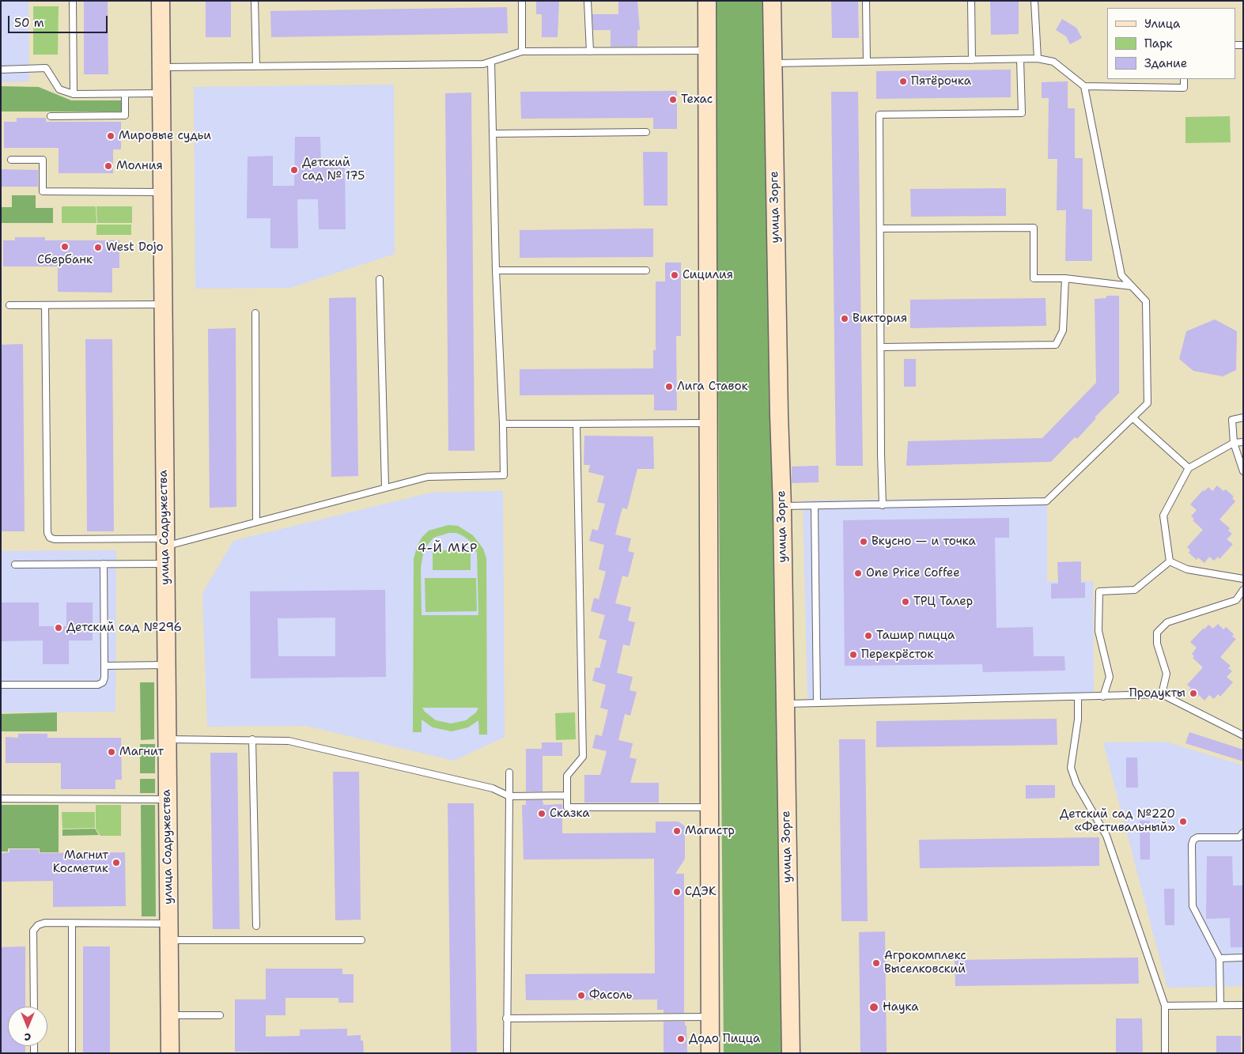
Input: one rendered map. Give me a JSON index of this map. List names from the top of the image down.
{
  "streets": {
    "main road": ["улица Зорге", "улица Содружества"]
  },
  "districts": ["4-Й МКР"],
  "places": [
    "Пятёрочка",
    "Техас",
    "Мировые судьи",
    "Молния",
    "Детский сад № 175",
    "Сбербанк",
    "West Dojo",
    "Сицилия",
    "Виктория",
    "Лига Ставок",
    "Вкусно — и точка",
    "One Price Coffee",
    "ТРЦ Талер",
    "Детский сад №296",
    "Ташир пицца",
    "Перекрёсток",
    "Продукты",
    "Магнит",
    "Сказка",
    "Детский сад №220 «Фестивальный»",
    "Магистр",
    "Магнит Косметик",
    "СДЭК",
    "Агрокомплекс Выселковский",
    "Фасоль",
    "Наука",
    "Додо Пицца"
  ],
  "legend": ["Улица", "Парк", "Здание"],
  "scale_bar": "50 m",
  "north": "bottom"
}
